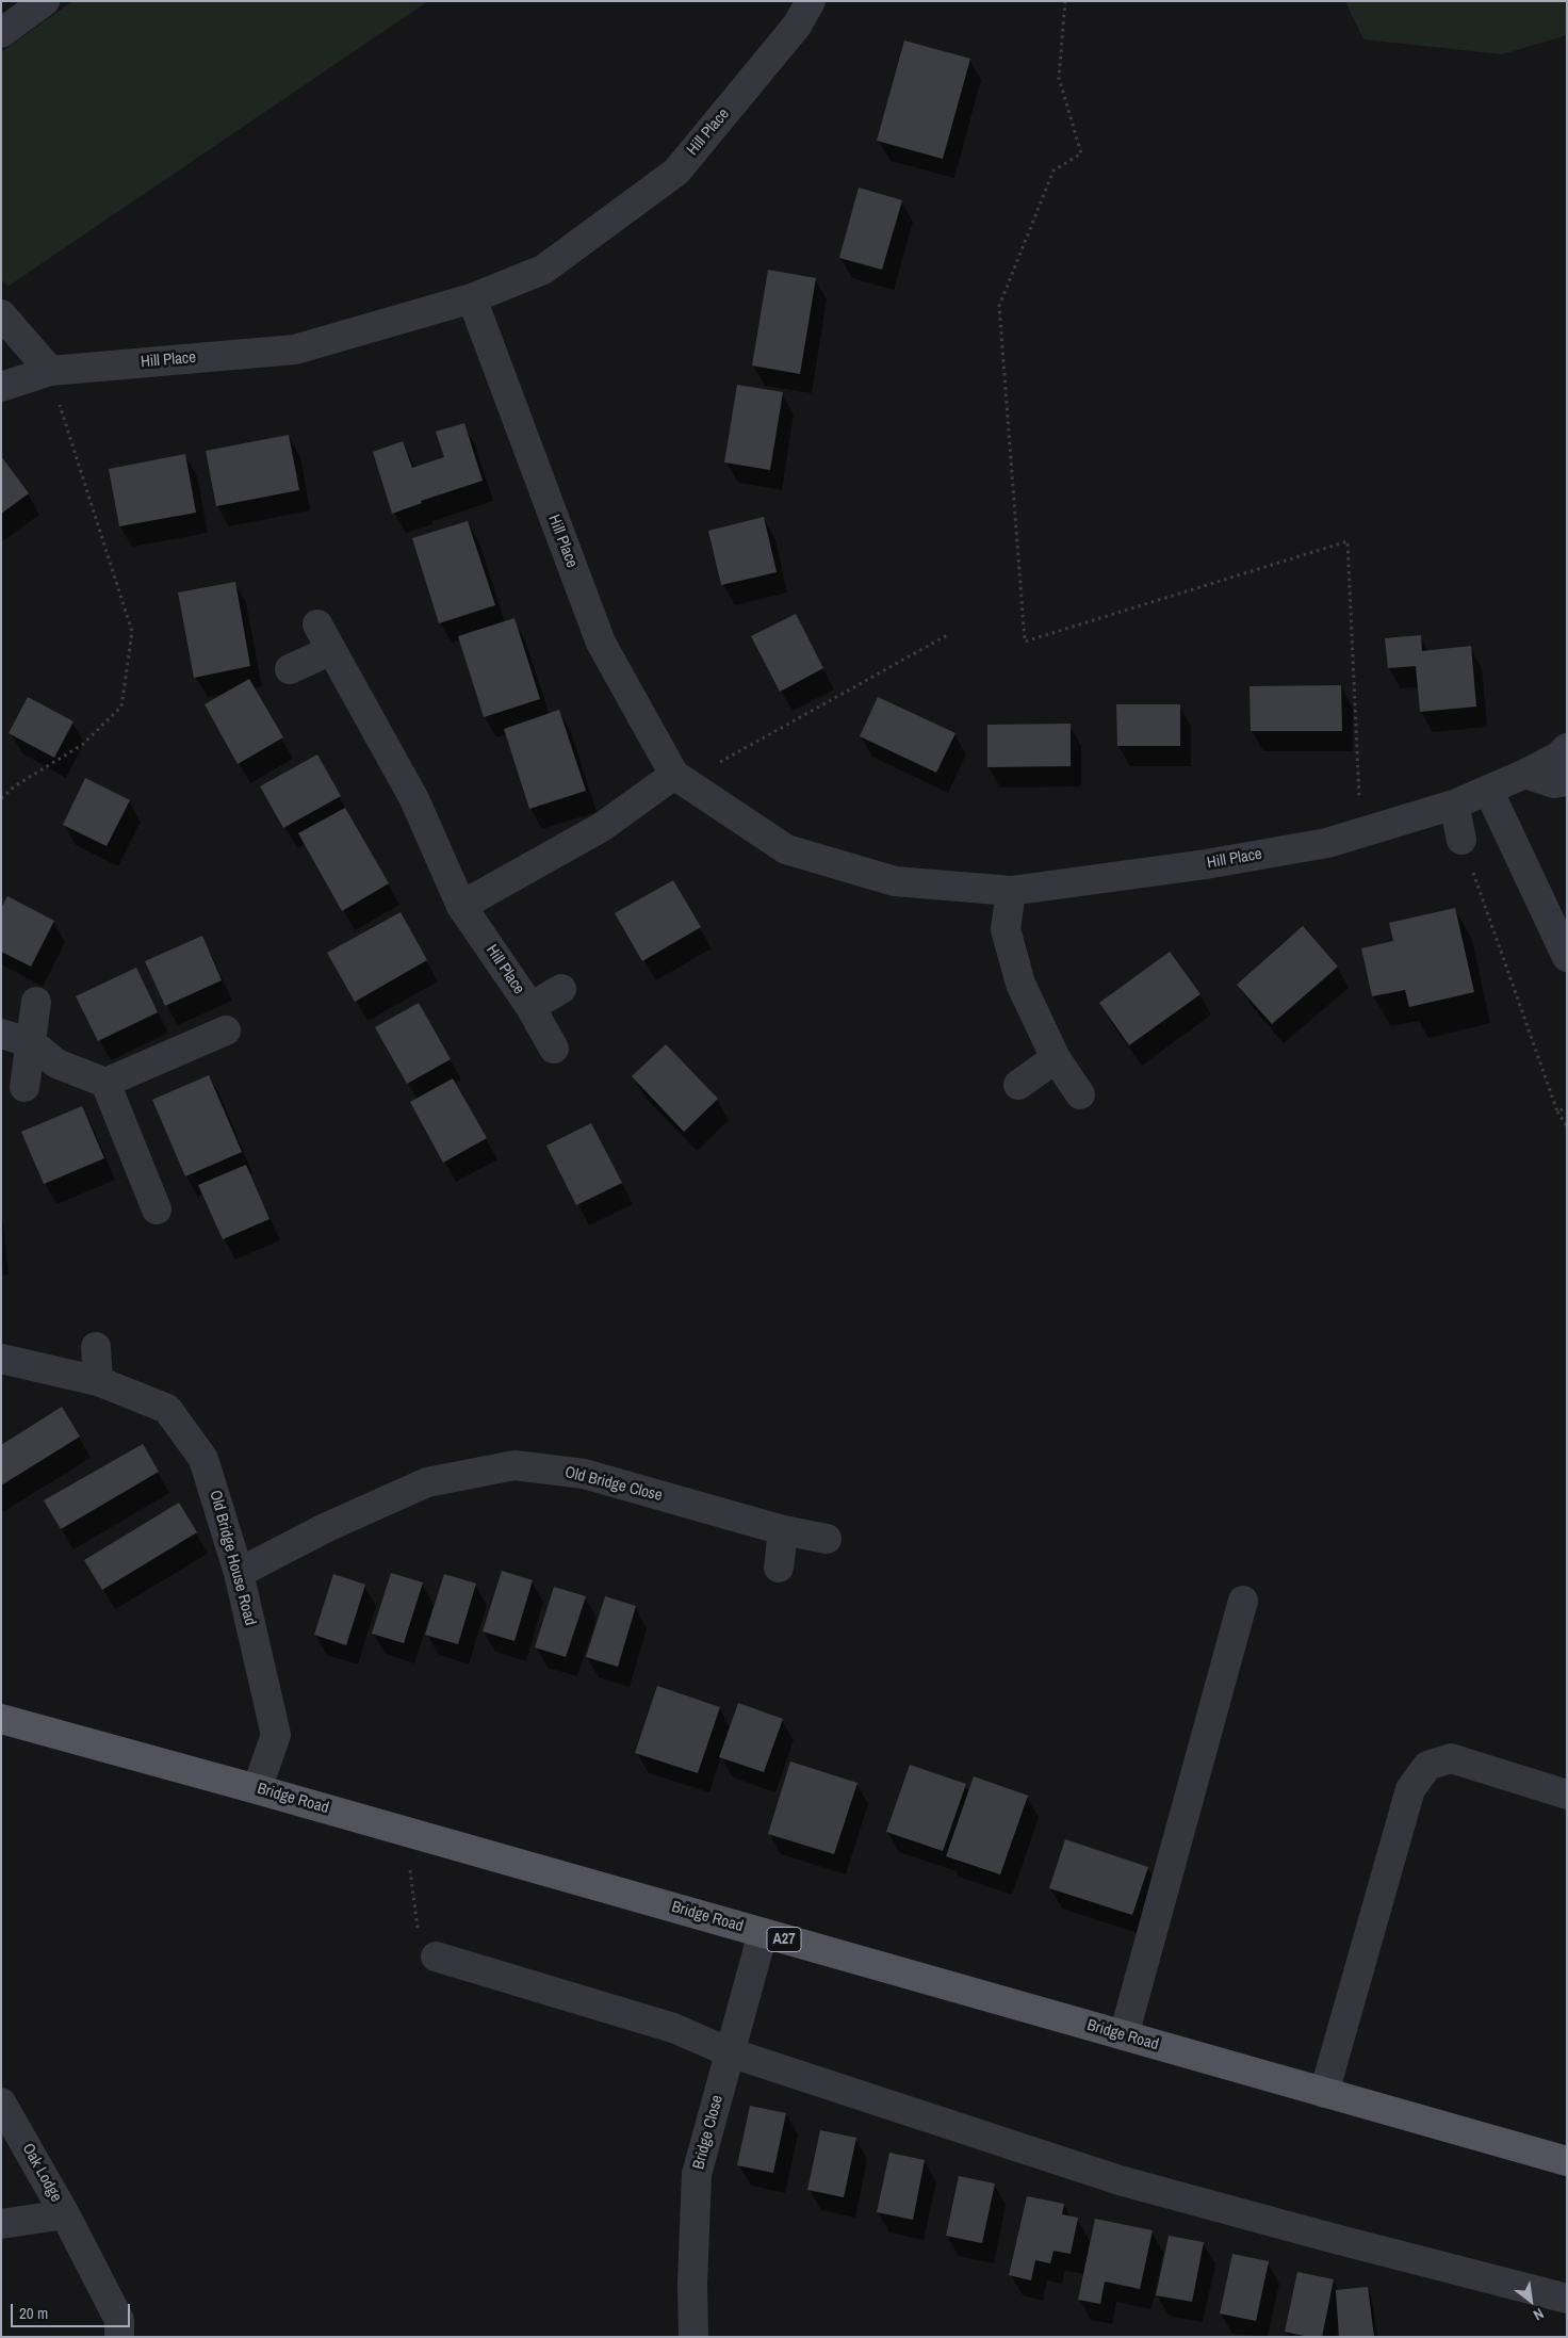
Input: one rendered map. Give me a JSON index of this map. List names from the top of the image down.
{
  "streets": {
    "main road": ["Bridge Road", "A27"],
    "street": [
      "Hill Place",
      "Old Bridge Close",
      "Old Bridge House Road",
      "Bridge Close",
      "Oak Lodge"
    ]
  },
  "crossings": [
    ["Old Bridge Close", "Old Bridge House Road"],
    ["Old Bridge House Road", "Bridge Road"],
    ["Bridge Road", "Bridge Close"]
  ],
  "scale_bar": "20 m",
  "north": "bottom right"
}
